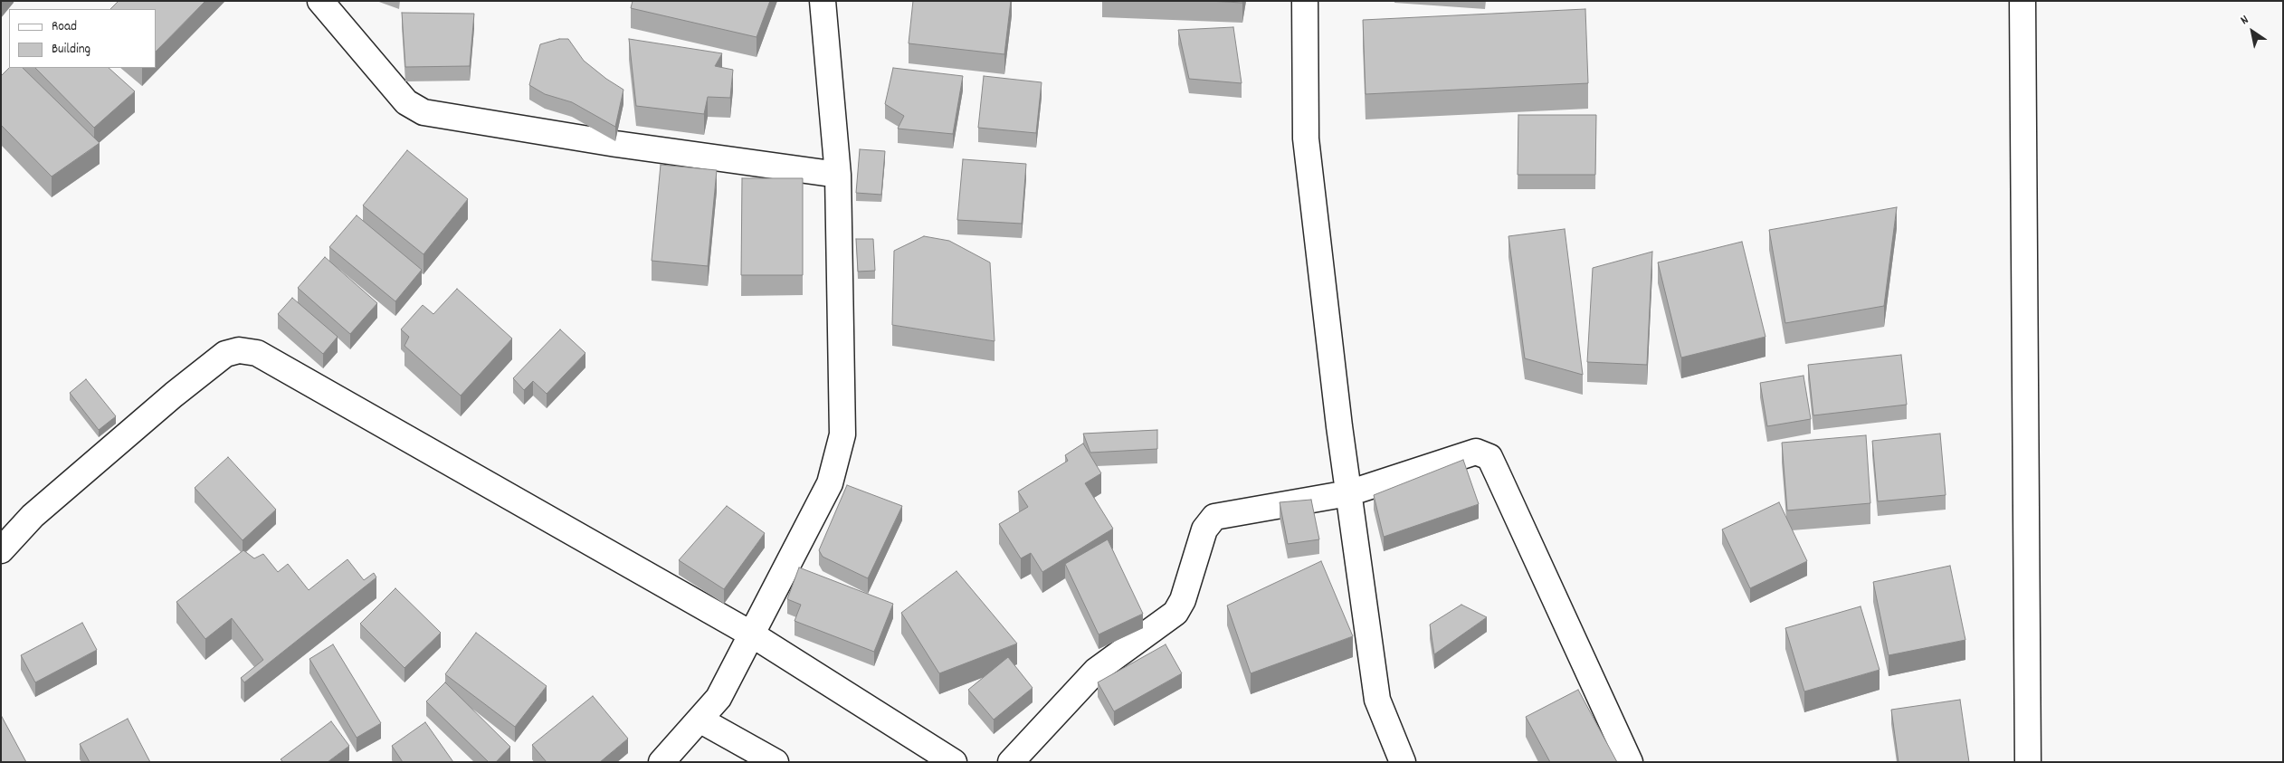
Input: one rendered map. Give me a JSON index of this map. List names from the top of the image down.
{
  "legend": ["Road", "Building"],
  "north": "top left"
}
